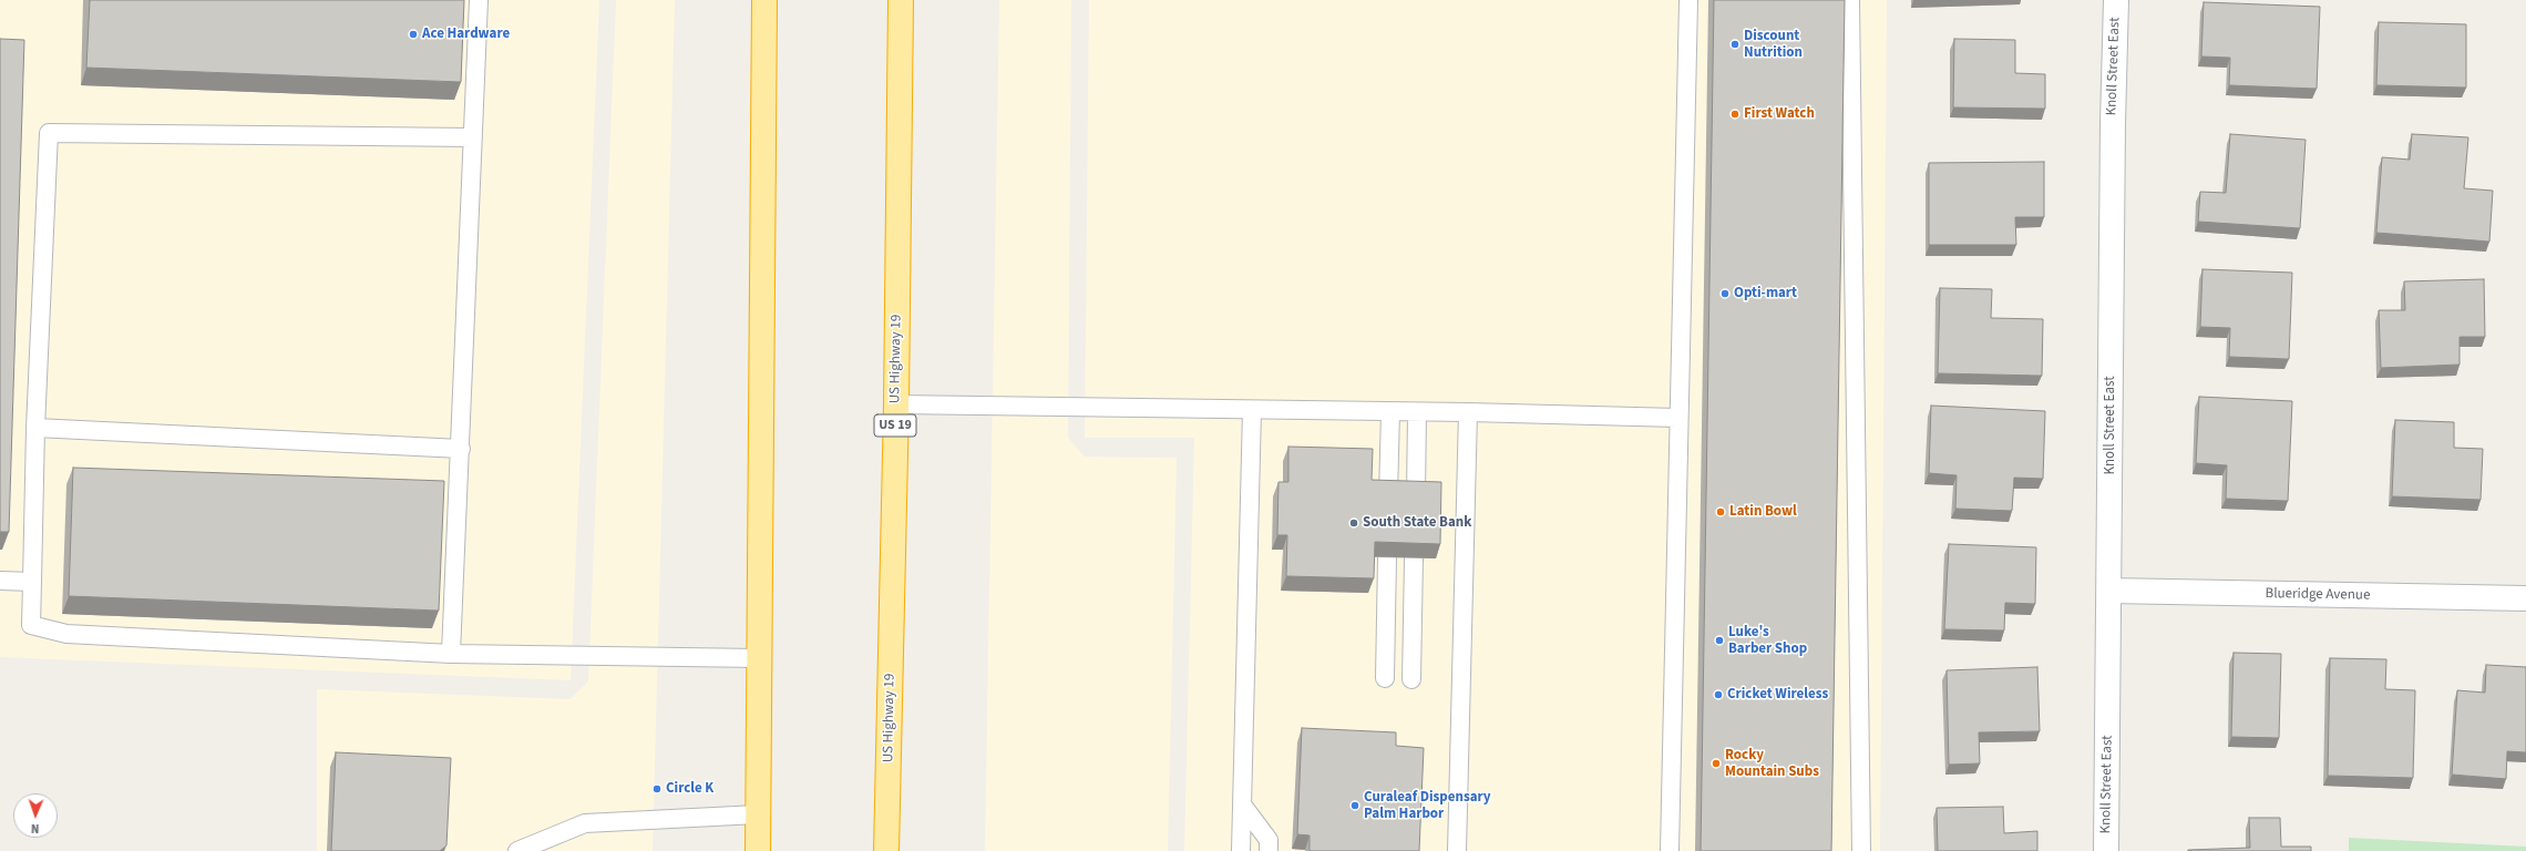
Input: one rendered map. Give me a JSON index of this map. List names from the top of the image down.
{
  "streets": {
    "highway": ["US Highway 19", "US 19"],
    "street": ["Knoll Street East", "Blueridge Avenue"]
  },
  "crossings": [
    ["Knoll Street East", "Blueridge Avenue"]
  ],
  "places": [
    "Ace Hardware",
    "Discount Nutrition",
    "First Watch",
    "Opti-mart",
    "Latin Bowl",
    "South State Bank",
    "Luke's Barber Shop",
    "Cricket Wireless",
    "Rocky Mountain Subs",
    "Circle K",
    "Curaleaf Dispensary Palm Harbor"
  ],
  "north": "bottom"
}
